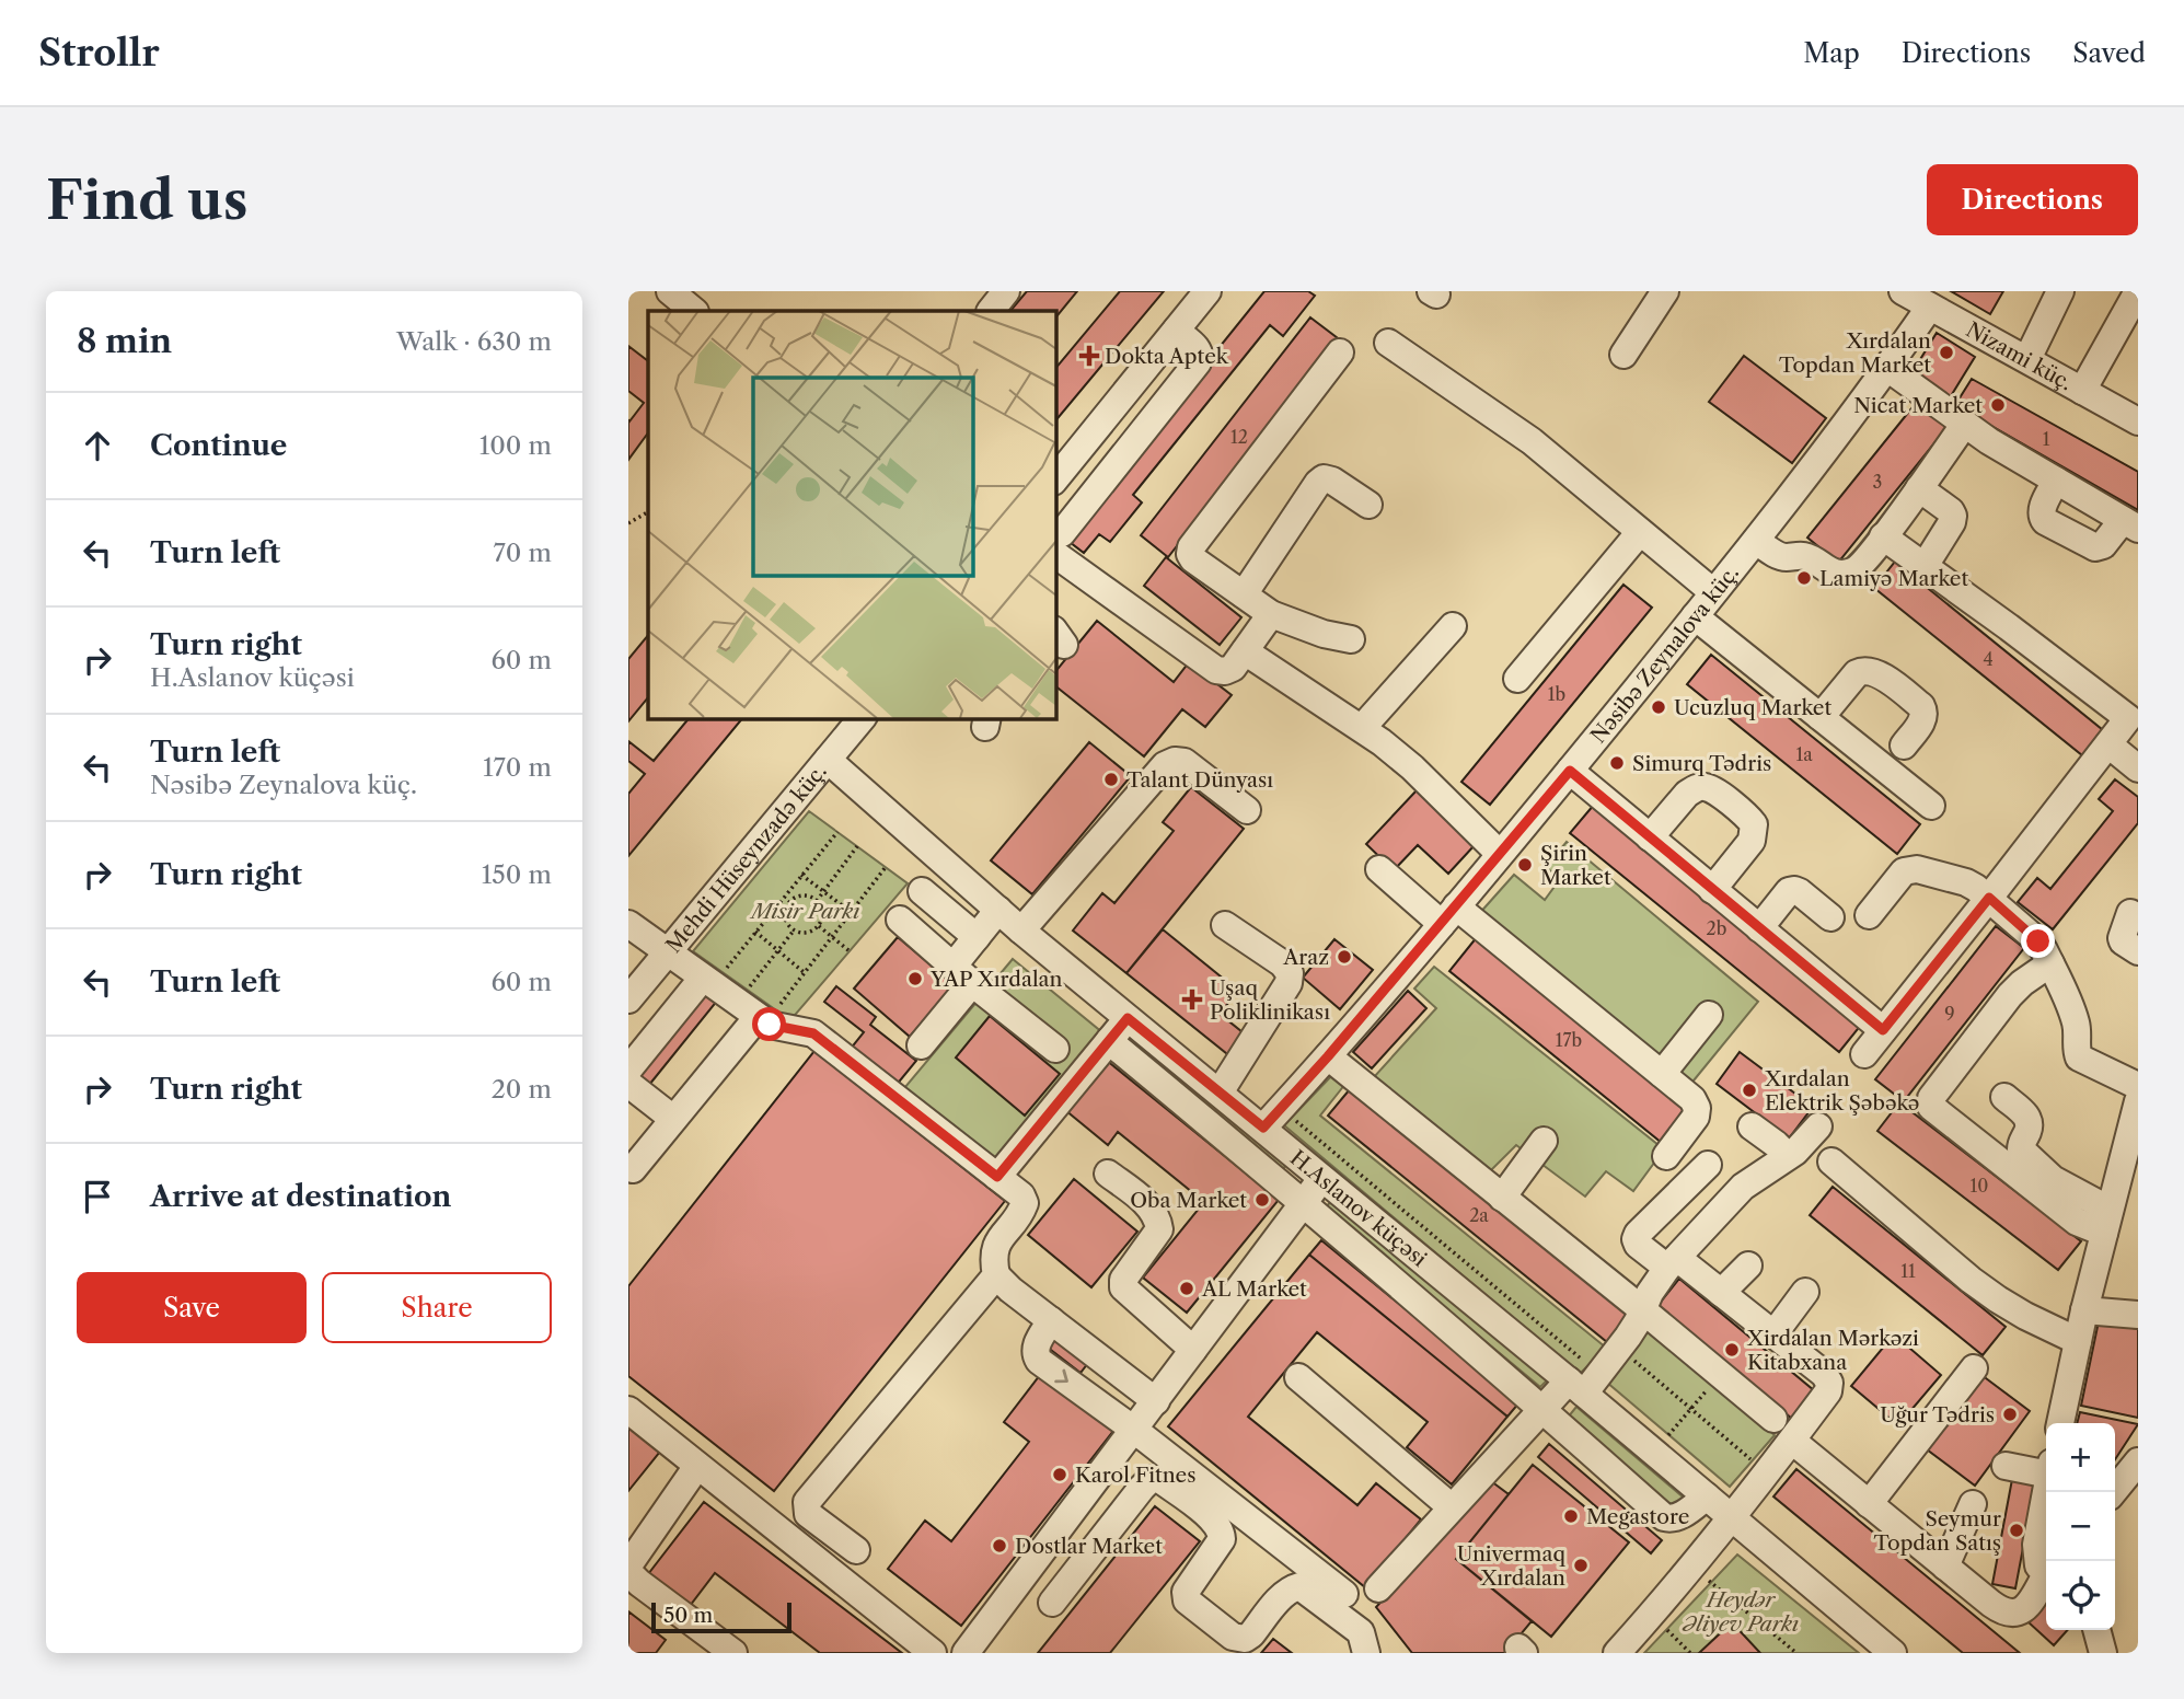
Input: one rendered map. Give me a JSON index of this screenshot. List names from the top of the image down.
{
  "streets": {
    "street": [
      "Nizami küç.",
      "Nəsibə Zeynalova küç.",
      "Mehdi Hüseynzadə küç.",
      "H.Aslanov küçəsi"
    ]
  },
  "crossings": [
    ["Nizami küç.", "Nəsibə Zeynalova küç."],
    ["Nəsibə Zeynalova küç.", "H.Aslanov küçəsi"],
    ["Mehdi Hüseynzadə küç.", "H.Aslanov küçəsi"]
  ],
  "parks": ["Misir Parkı", "Heydər Əliyev Parkı"],
  "places": {
    "other": [
      "Xırdalan Topdan Market",
      "Nicat Market",
      "Lamiyə Market",
      "Ucuzluq Market",
      "Simurq Tədris",
      "Talant Dünyası",
      "Şirin Market",
      "Araz",
      "YAP Xırdalan",
      "Xırdalan Elektrik Şəbəkə",
      "Oba Market",
      "AL Market",
      "Xirdalan Mərkəzi Kitabxana",
      "Uğur Tədris",
      "Karol Fitnes",
      "Megastore",
      "Seymur Topdan Satış",
      "Dostlar Market",
      "Univermaq Xırdalan"
    ],
    "health": ["Dokta Aptek", "Uşaq Poliklinikası"]
  },
  "house_numbers": [
    "12",
    "1",
    "3",
    "4",
    "1b",
    "1a",
    "2b",
    "9",
    "17b",
    "10",
    "2a",
    "11"
  ],
  "scale_bar": "50 m",
  "page": {
    "header": "Strollr",
    "nav": ["Map", "Directions", "Saved"],
    "buttons": [
      "Directions",
      ["Save", "Share"]
    ],
    "title": "Find us",
    "heading": ["8 min", "Walk · 630 m"],
    "list": [
      ["Continue", "100 m"],
      ["Turn left", "70 m"],
      ["Turn right", "H.Aslanov küçəsi", "60 m"],
      ["Turn left", "Nəsibə Zeynalova küç.", "170 m"],
      ["Turn right", "150 m"],
      ["Turn left", "60 m"],
      ["Turn right", "20 m"],
      "Arrive at destination"
    ],
    "map_buttons": ["+", "−"],
    "scale": "50 m"
  }
}
